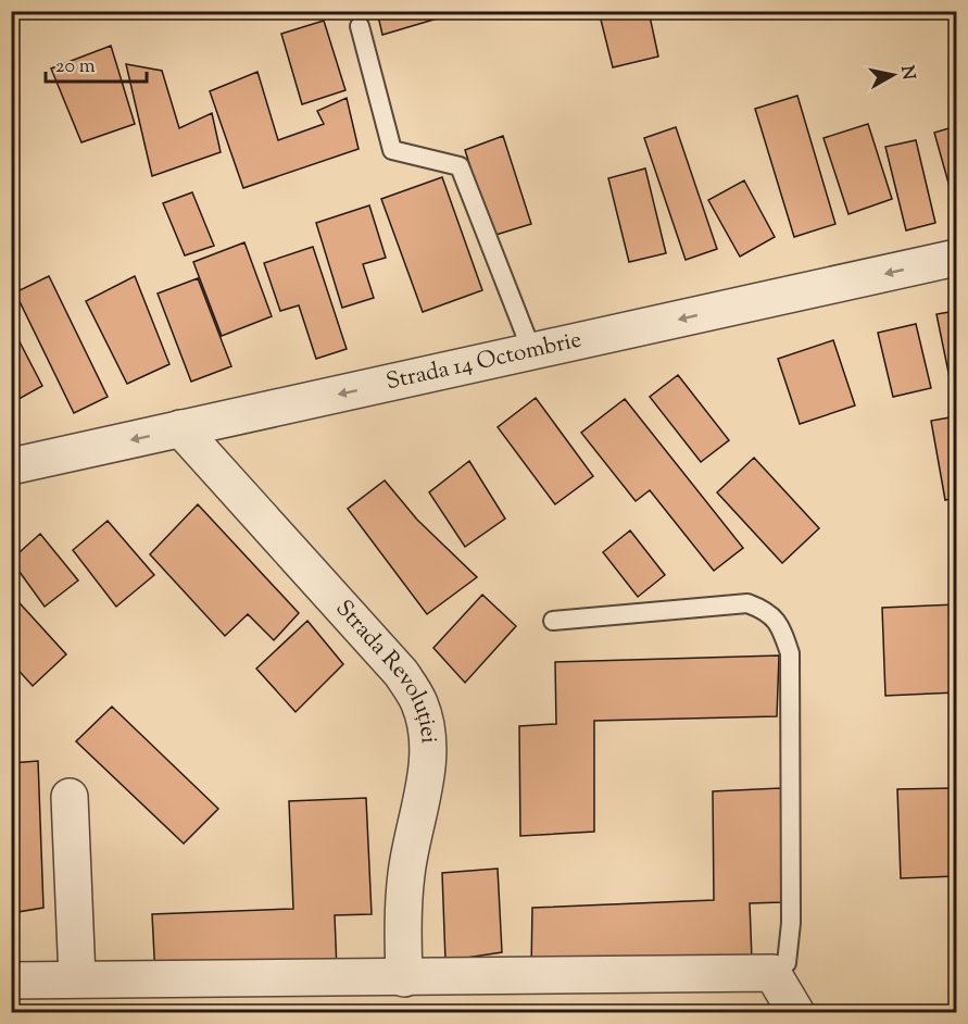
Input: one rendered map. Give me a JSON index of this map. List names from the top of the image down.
{
  "streets": {
    "street": ["Strada 14 Octombrie", "Strada Revoluției"]
  },
  "crossings": [
    ["Strada 14 Octombrie", "Strada Revoluției"]
  ],
  "one_way": ["Strada 14 Octombrie"],
  "scale_bar": "20 m",
  "north": "right"
}
